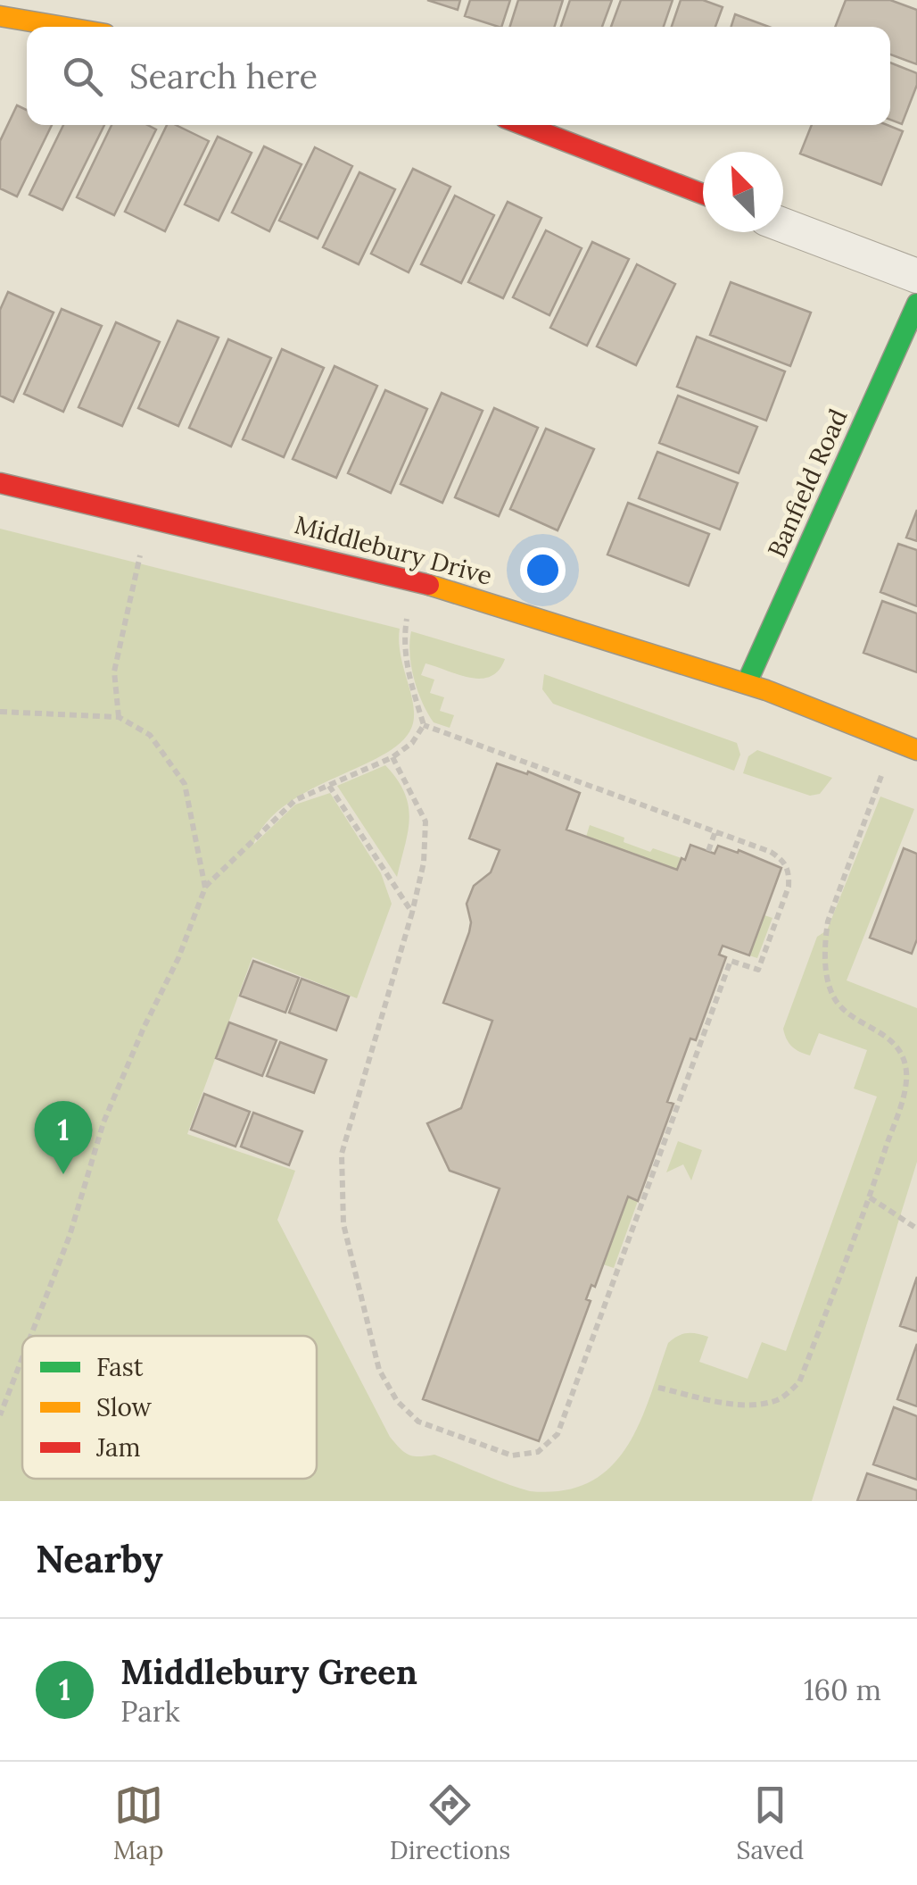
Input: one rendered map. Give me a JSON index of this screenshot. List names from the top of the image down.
{
  "streets": {
    "street": ["Banfield Road", "Middlebury Drive"]
  },
  "crossings": [
    ["Banfield Road", "Middlebury Drive"]
  ],
  "legend": ["Fast", "Slow", "Jam"],
  "north": "top left",
  "page": {
    "search": "Search here",
    "pins": "1",
    "heading": "Nearby",
    "list": [
      {
        "mark": "1",
        "name": "Middlebury Green",
        "note": "Park",
        "value": "160 m"
      }
    ],
    "nav": ["Map", "Directions", "Saved"]
  }
}
